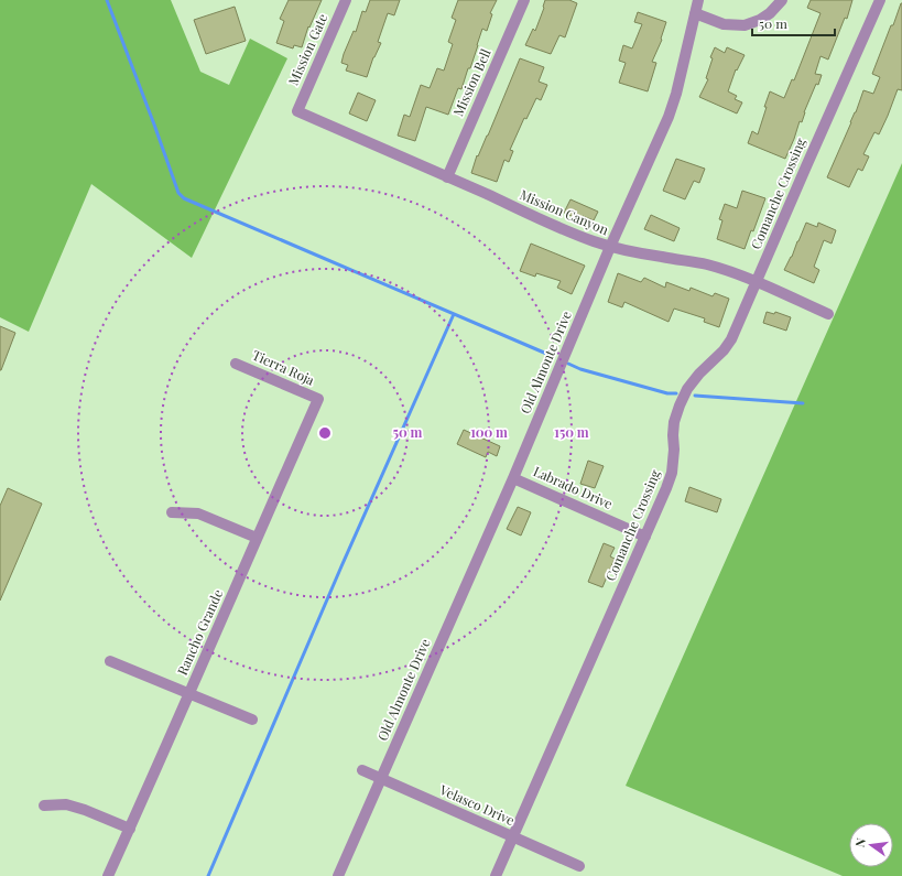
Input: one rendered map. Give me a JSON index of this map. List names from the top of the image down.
{
  "streets": {
    "street": [
      "Mission Gate",
      "Mission Bell",
      "Comanche Crossing",
      "Mission Canyon",
      "Old Almonte Drive",
      "Tierra Roja",
      "Labrado Drive",
      "Rancho Grande",
      "Velasco Drive"
    ]
  },
  "crossings": [
    ["Mission Gate", "Mission Canyon"],
    ["Mission Bell", "Mission Canyon"],
    ["Comanche Crossing", "Mission Canyon"],
    ["Comanche Crossing", "Labrado Drive"],
    ["Comanche Crossing", "Velasco Drive"],
    ["Mission Canyon", "Old Almonte Drive"],
    ["Old Almonte Drive", "Labrado Drive"],
    ["Old Almonte Drive", "Velasco Drive"],
    ["Tierra Roja", "Rancho Grande"]
  ],
  "scale_bar": "50 m",
  "north": "left",
  "rings": ["50 m", "100 m", "150 m"]
}
